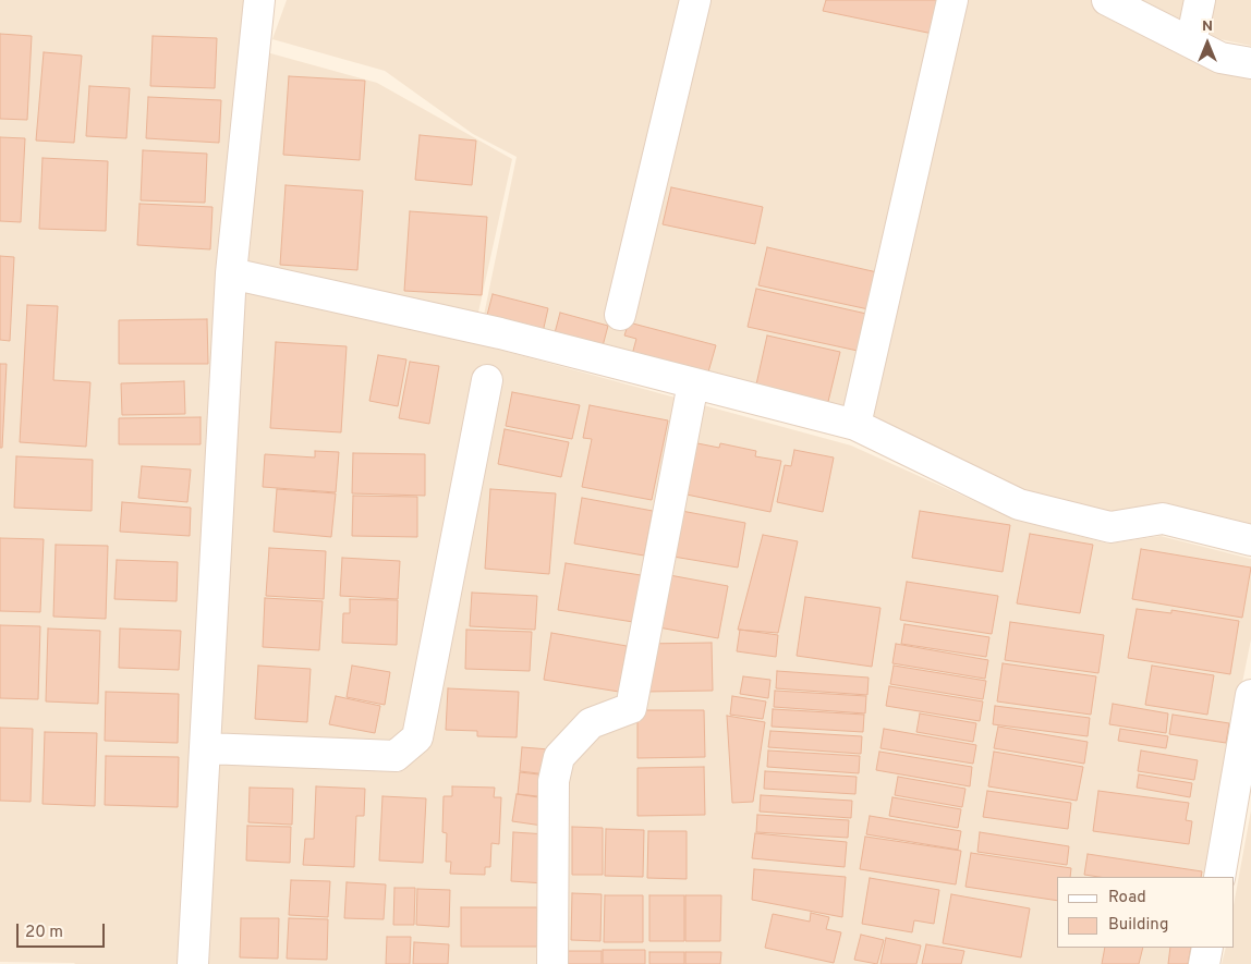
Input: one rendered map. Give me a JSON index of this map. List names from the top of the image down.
{
  "legend": ["Road", "Building"],
  "scale_bar": "20 m",
  "north": "top"
}
